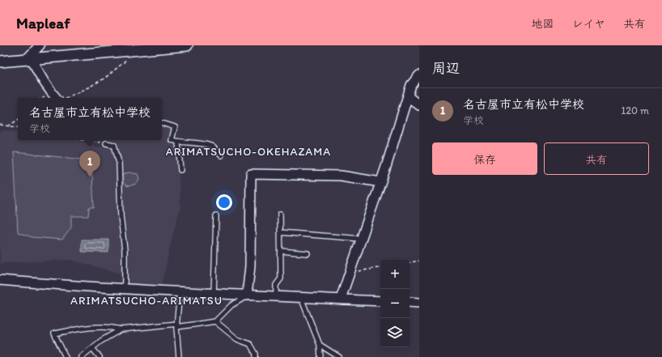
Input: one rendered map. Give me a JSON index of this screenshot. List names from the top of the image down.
{
  "districts": ["ARIMATSUCHO-OKEHAZAMA", "ARIMATSUCHO-ARIMATSU"],
  "page": {
    "header": "Mapleaf",
    "nav": ["地図", "レイヤ", "共有"],
    "heading": "周辺",
    "list": [
      {
        "mark": "1",
        "name": "名古屋市立有松中学校",
        "note": "学校",
        "value": "120 m"
      }
    ],
    "popup": ["名古屋市立有松中学校", "学校"],
    "buttons": ["保存", "共有"],
    "pins": "1",
    "map_buttons": ["+", "−"]
  }
}
